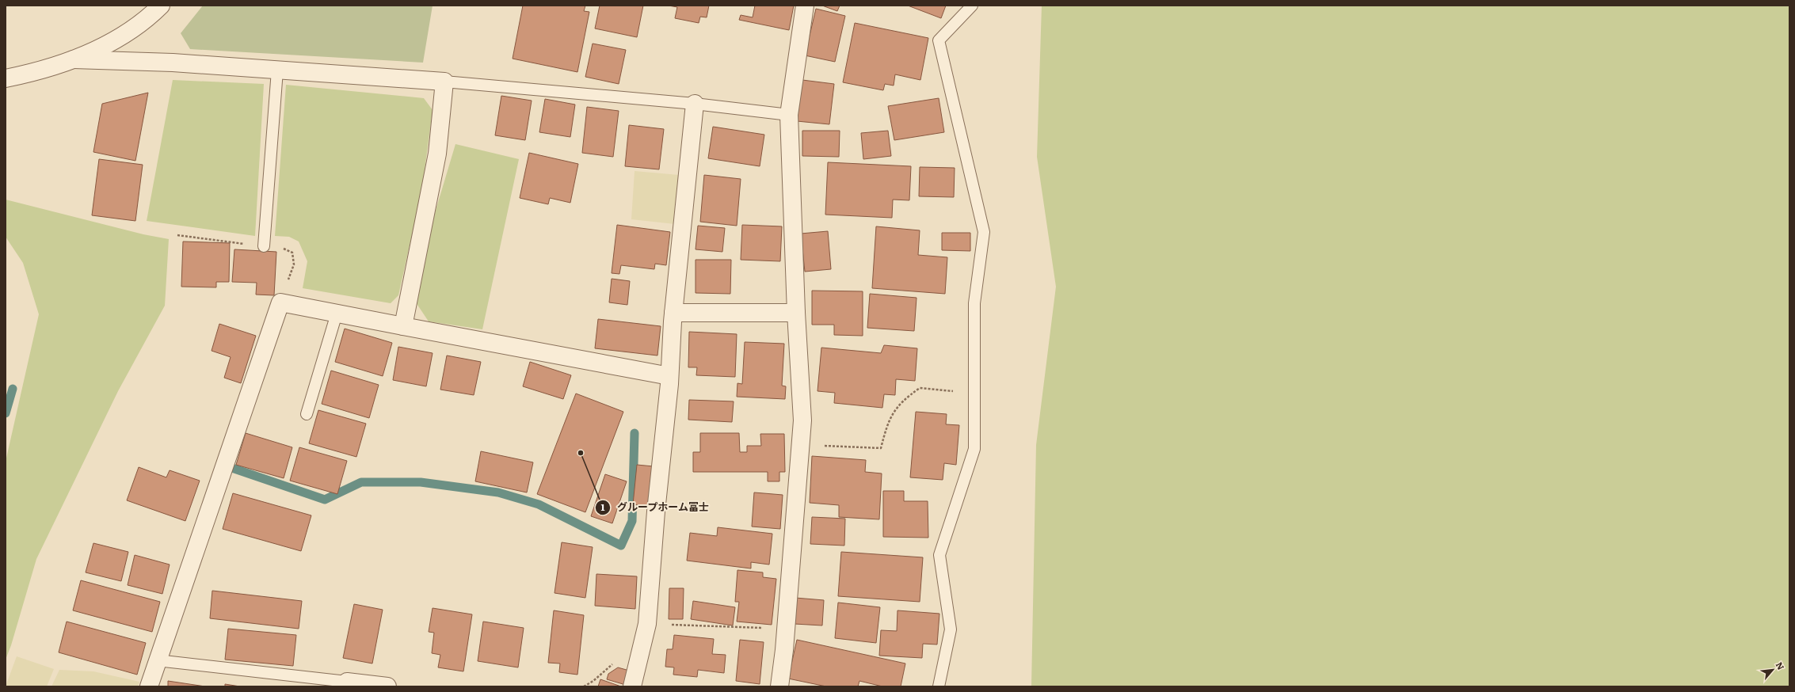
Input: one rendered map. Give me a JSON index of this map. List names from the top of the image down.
{
  "places": ["グループホーム冨士"],
  "north": "top right"
}
